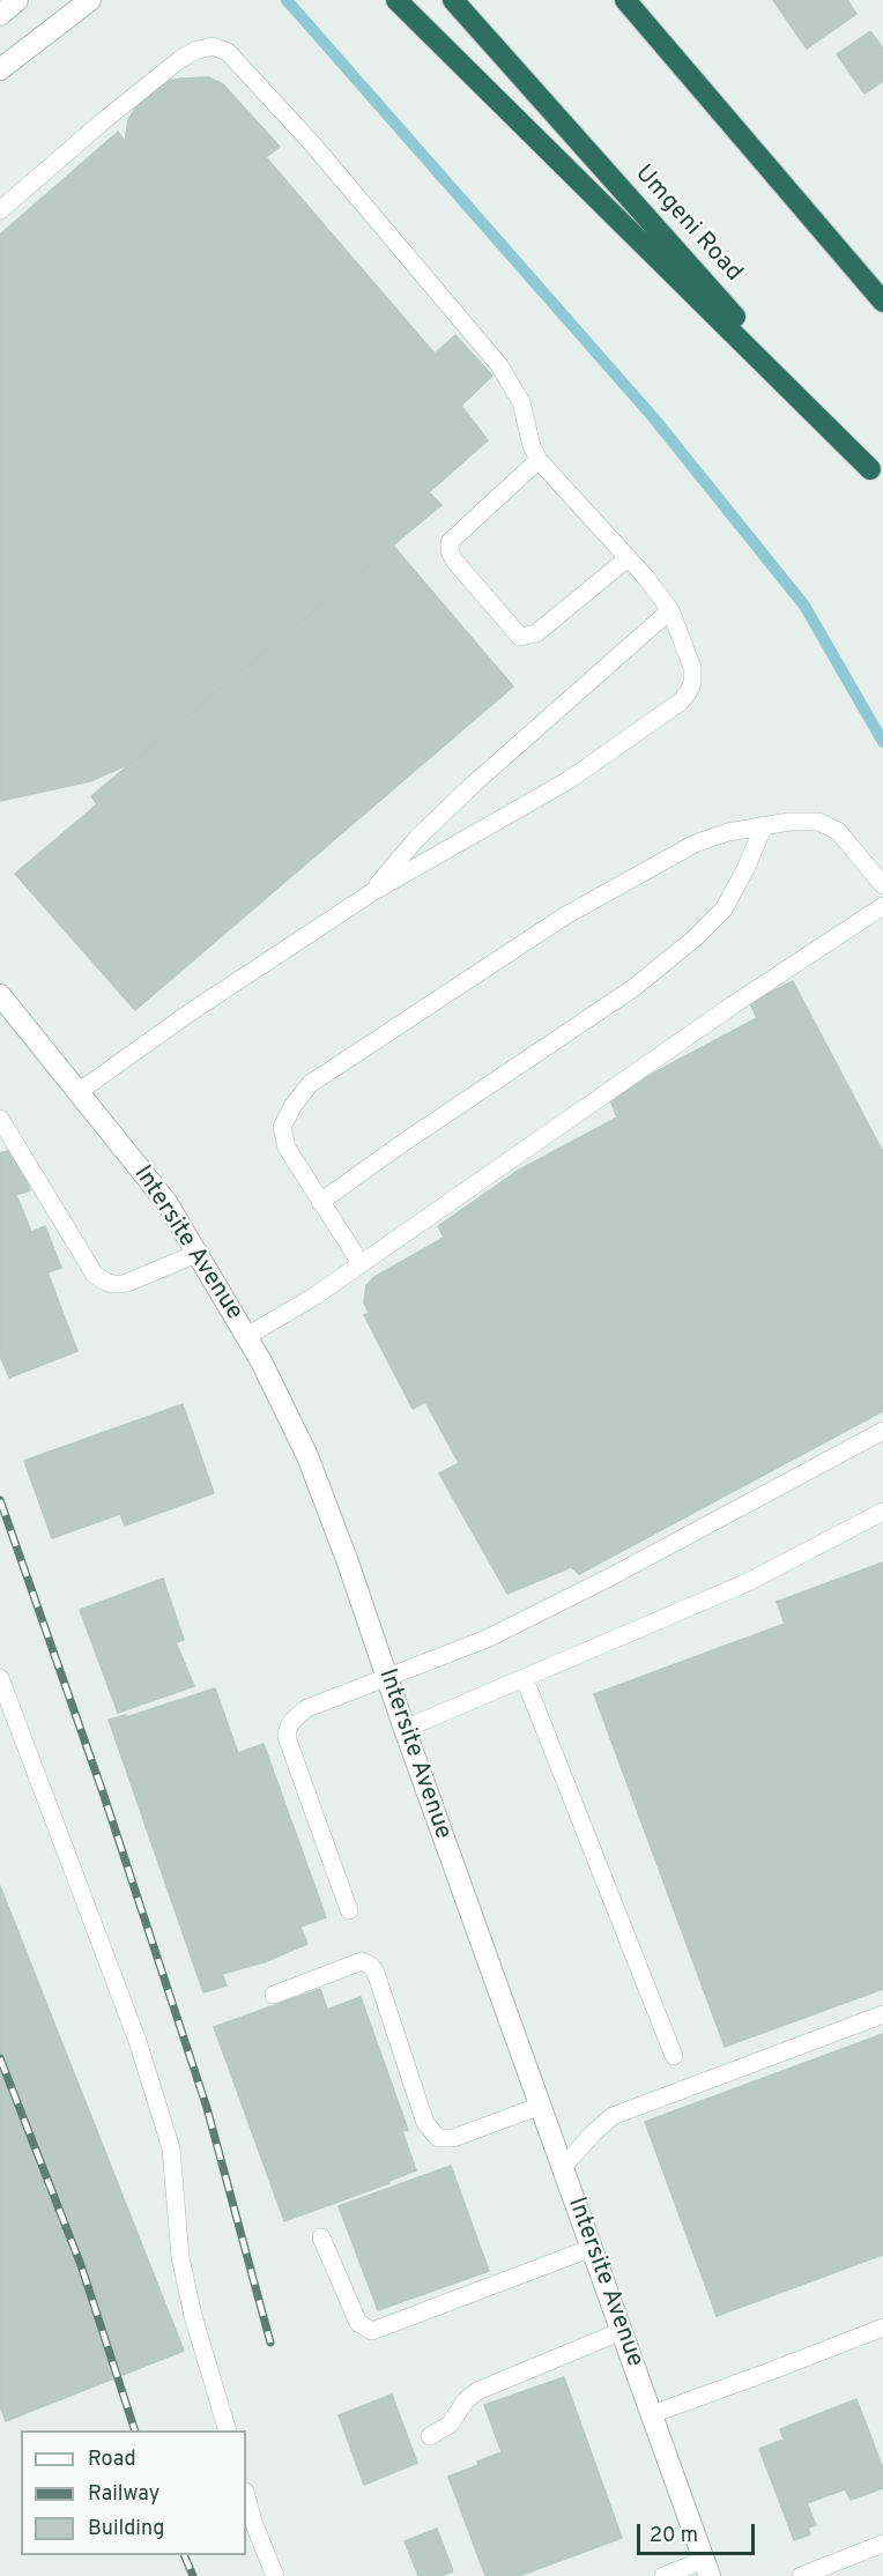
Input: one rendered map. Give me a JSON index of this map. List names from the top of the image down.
{
  "streets": {
    "highway": ["Umgeni Road"],
    "street": ["Intersite Avenue"]
  },
  "legend": ["Road", "Railway", "Building"],
  "scale_bar": "20 m"
}
